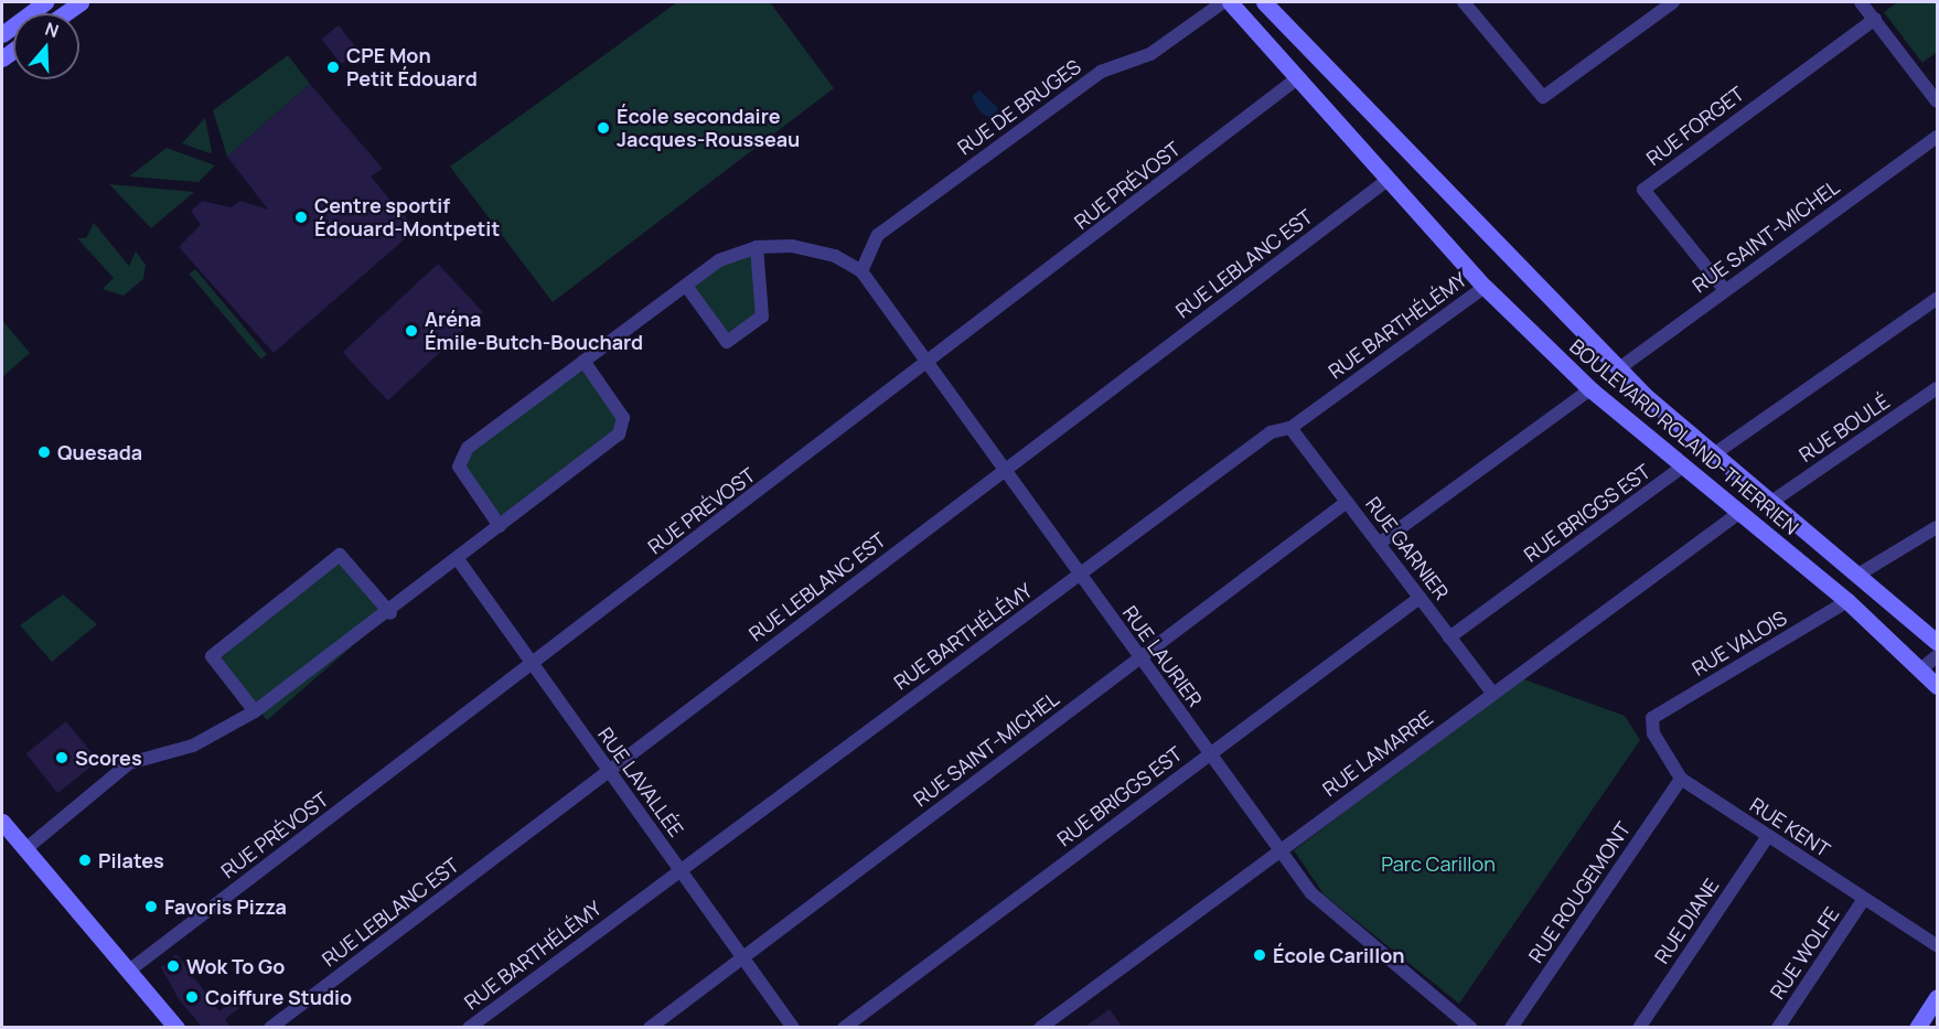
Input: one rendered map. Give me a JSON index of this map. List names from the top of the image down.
{
  "streets": {
    "main road": ["BOULEVARD ROLAND-THERRIEN"],
    "street": [
      "RUE DE BRUGES",
      "RUE FORGET",
      "RUE PRÉVOST",
      "RUE SAINT-MICHEL",
      "RUE LEBLANC EST",
      "RUE BARTHÉLÉMY",
      "RUE BOULÉ",
      "RUE BRIGGS EST",
      "RUE GARNIER",
      "RUE VALOIS",
      "RUE LAURIER",
      "RUE LAMARRE",
      "RUE LAVALLÉE",
      "RUE KENT",
      "RUE ROUGEMONT",
      "RUE DIANE",
      "RUE WOLFE"
    ]
  },
  "crossings": [
    ["RUE DE BRUGES", "RUE LAURIER"],
    ["RUE FORGET", "RUE SAINT-MICHEL"],
    ["RUE PRÉVOST", "BOULEVARD ROLAND-THERRIEN"],
    ["RUE PRÉVOST", "RUE LAURIER"],
    ["RUE PRÉVOST", "RUE LAVALLÉE"],
    ["RUE SAINT-MICHEL", "BOULEVARD ROLAND-THERRIEN"],
    ["RUE SAINT-MICHEL", "RUE GARNIER"],
    ["RUE SAINT-MICHEL", "RUE LAURIER"],
    ["RUE SAINT-MICHEL", "RUE LAVALLÉE"],
    ["RUE LEBLANC EST", "BOULEVARD ROLAND-THERRIEN"],
    ["RUE LEBLANC EST", "RUE LAURIER"],
    ["RUE LEBLANC EST", "RUE LAVALLÉE"],
    ["RUE BARTHÉLÉMY", "BOULEVARD ROLAND-THERRIEN"],
    ["RUE BARTHÉLÉMY", "RUE GARNIER"],
    ["RUE BARTHÉLÉMY", "RUE LAURIER"],
    ["RUE BARTHÉLÉMY", "RUE LAVALLÉE"],
    ["RUE BOULÉ", "BOULEVARD ROLAND-THERRIEN"],
    ["BOULEVARD ROLAND-THERRIEN", "RUE BRIGGS EST"],
    ["BOULEVARD ROLAND-THERRIEN", "RUE VALOIS"],
    ["BOULEVARD ROLAND-THERRIEN", "RUE LAMARRE"],
    ["RUE BRIGGS EST", "RUE GARNIER"],
    ["RUE BRIGGS EST", "RUE LAURIER"],
    ["RUE GARNIER", "RUE LAMARRE"],
    ["RUE VALOIS", "RUE KENT"],
    ["RUE LAURIER", "RUE LAMARRE"],
    ["RUE KENT", "RUE ROUGEMONT"],
    ["RUE KENT", "RUE DIANE"],
    ["RUE KENT", "RUE WOLFE"]
  ],
  "parks": ["Parc Carillon"],
  "places": [
    "CPE Mon Petit Édouard",
    "École secondaire Jacques-Rousseau",
    "Centre sportif Édouard-Montpetit",
    "Aréna Émile-Butch-Bouchard",
    "Quesada",
    "Scores",
    "Pilates",
    "Favoris Pizza",
    "École Carillon",
    "Wok To Go",
    "Coiffure Studio"
  ],
  "north": "top"
}
